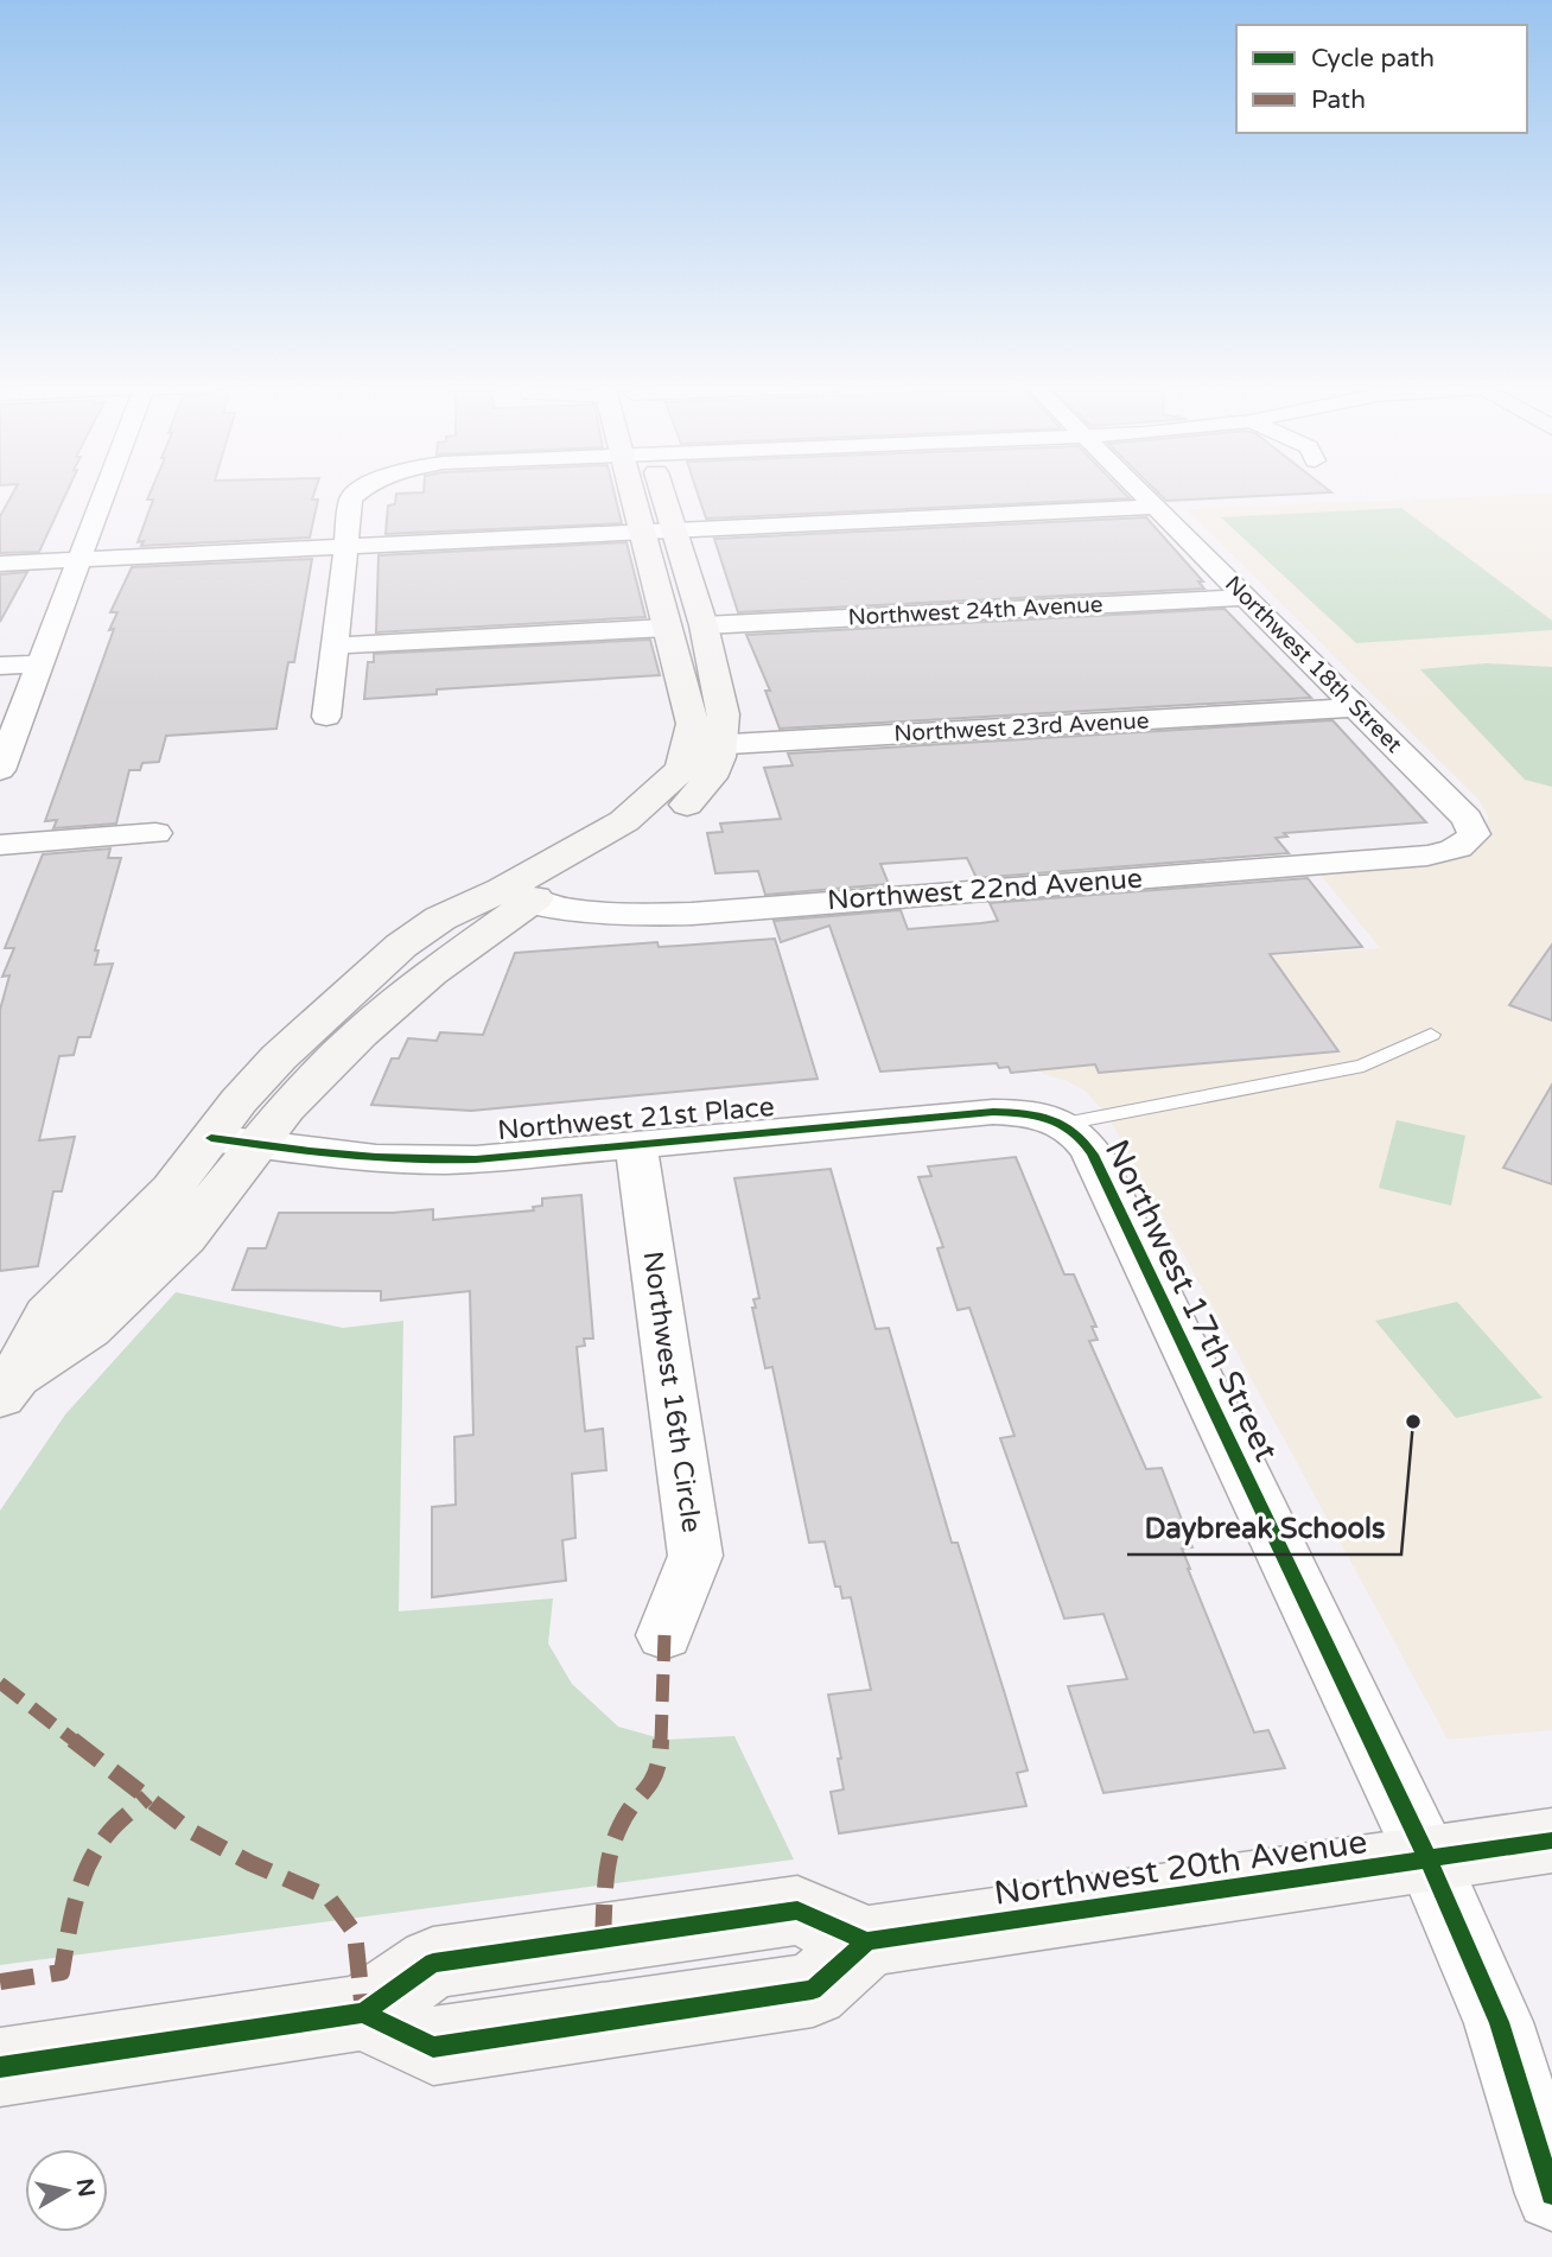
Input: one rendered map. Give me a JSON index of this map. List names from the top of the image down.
{
  "streets": {
    "street": [
      "Northwest 24th Avenue",
      "Northwest 18th Street",
      "Northwest 23rd Avenue",
      "Northwest 22nd Avenue",
      "Northwest 21st Place",
      "Northwest 17th Street",
      "Northwest 16th Circle",
      "Northwest 20th Avenue"
    ]
  },
  "crossings": [
    ["Northwest 24th Avenue", "Northwest 18th Street"],
    ["Northwest 18th Street", "Northwest 23rd Avenue"],
    ["Northwest 18th Street", "Northwest 22nd Avenue"],
    ["Northwest 21st Place", "Northwest 17th Street"],
    ["Northwest 21st Place", "Northwest 16th Circle"],
    ["Northwest 17th Street", "Northwest 20th Avenue"]
  ],
  "places": ["Daybreak Schools"],
  "legend": ["Cycle path", "Path"],
  "north": "right"
}
